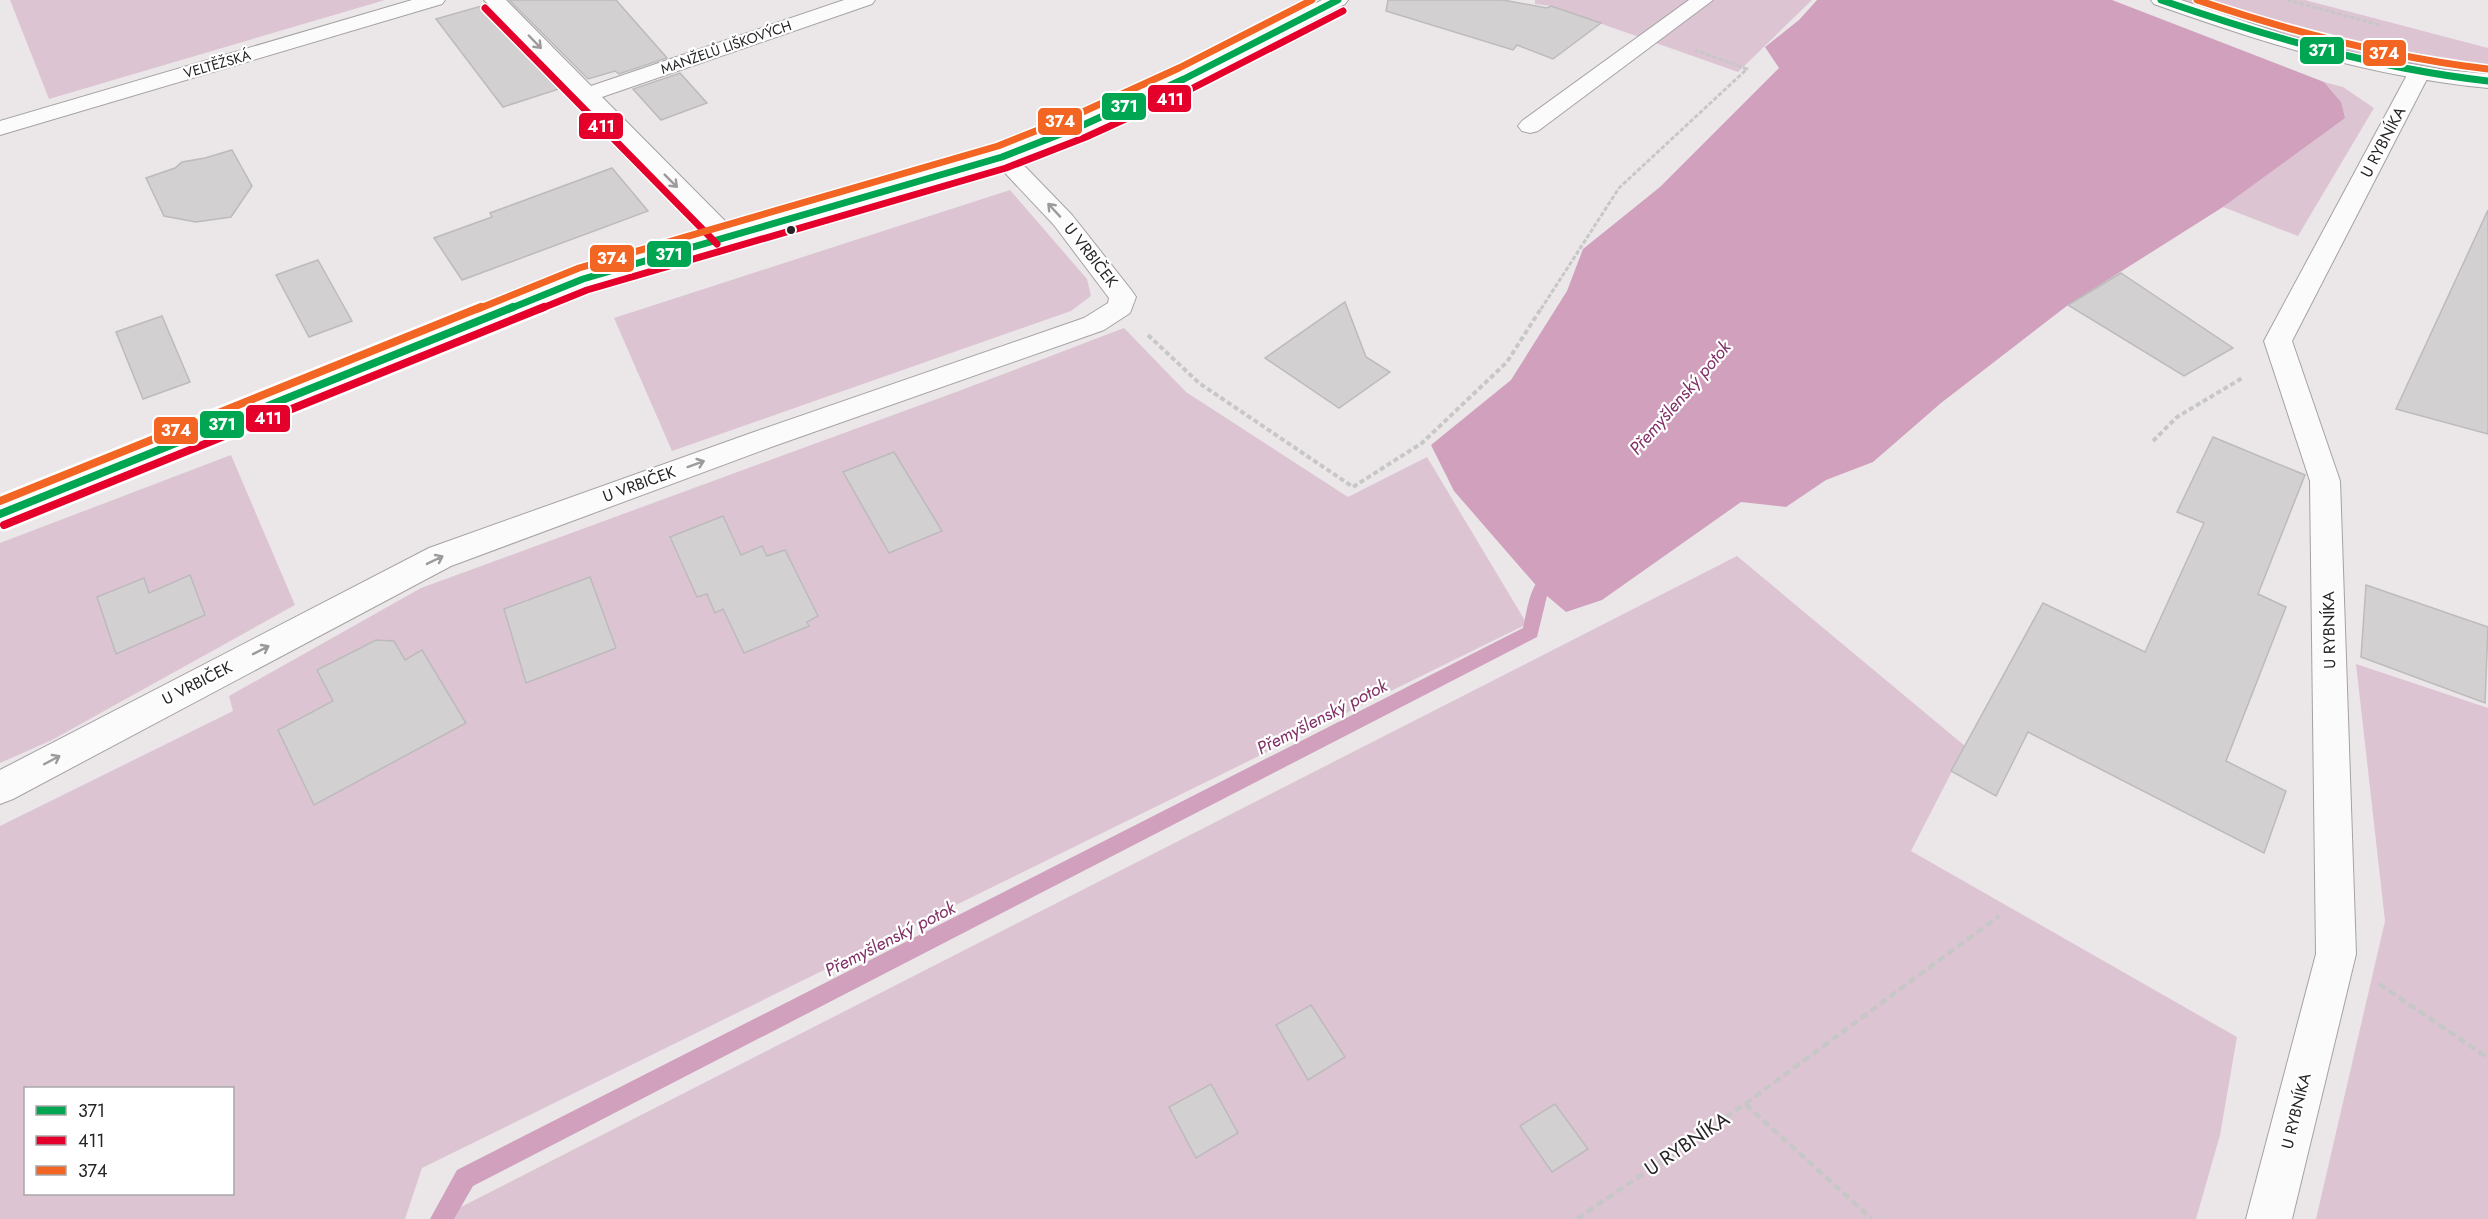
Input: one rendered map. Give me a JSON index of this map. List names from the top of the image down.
{
  "streets": {
    "street": [
      "MANŽELŮ LIŠKOVÝCH",
      "VELTĚŽSKÁ",
      "U RYBNÍKA",
      "U VRBIČEK"
    ]
  },
  "water": ["Přemyšlenský potok"],
  "lines": ["transit line 371", "transit line 374", "transit line 411"],
  "legend": ["371", "411", "374"]
}
